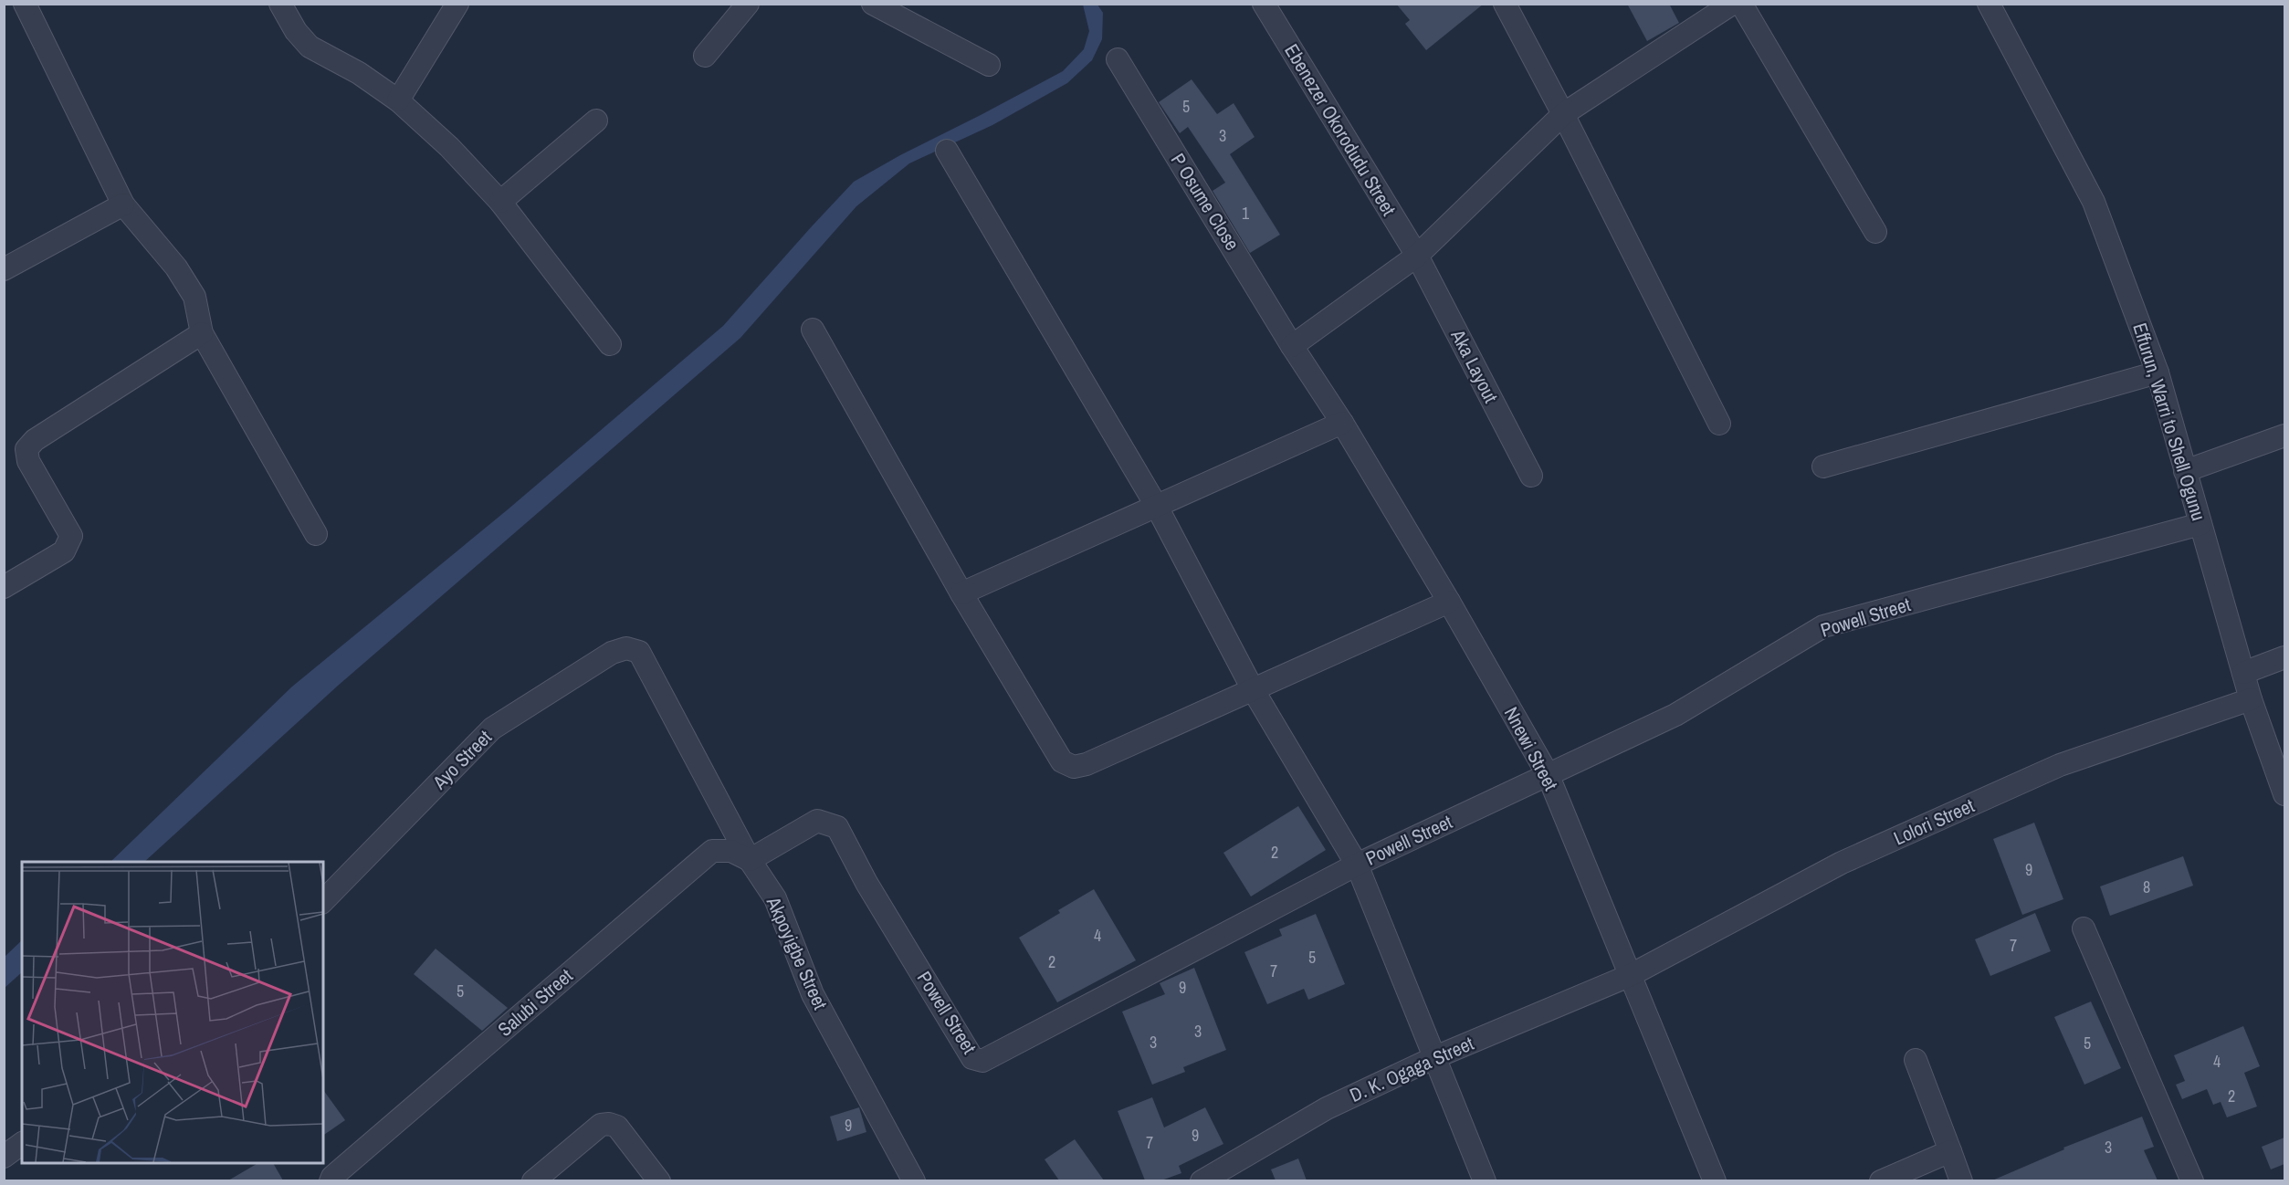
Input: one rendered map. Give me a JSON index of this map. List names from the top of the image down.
{
  "streets": {
    "street": [
      "Ebenezer Okorodudu Street",
      "P Osume Close",
      "Aka Layout",
      "Effurun, Warri to Shell Ogunu",
      "Powell Street",
      "Nnewi Street",
      "Ayo Street",
      "Lolori Street",
      "Akpoyigbe Street",
      "Salubi Street",
      "D. K. Ogaga Street"
    ]
  },
  "crossings": [
    ["Ebenezer Okorodudu Street", "Aka Layout"],
    ["P Osume Close", "Nnewi Street"],
    ["Effurun, Warri to Shell Ogunu", "Powell Street"],
    ["Effurun, Warri to Shell Ogunu", "Lolori Street"],
    ["Powell Street", "Nnewi Street"],
    ["Powell Street", "Akpoyigbe Street"],
    ["Powell Street", "Salubi Street"],
    ["Nnewi Street", "Lolori Street"],
    ["Nnewi Street", "D. K. Ogaga Street"],
    ["Ayo Street", "Akpoyigbe Street"],
    ["Lolori Street", "D. K. Ogaga Street"],
    ["Akpoyigbe Street", "Salubi Street"]
  ],
  "house_numbers": [
    "5",
    "3",
    "1",
    "2",
    "9",
    "8",
    "4",
    "7",
    "5",
    "2",
    "7",
    "9",
    "5",
    "3",
    "3",
    "5",
    "4",
    "2",
    "9",
    "9",
    "7",
    "3"
  ]
}
